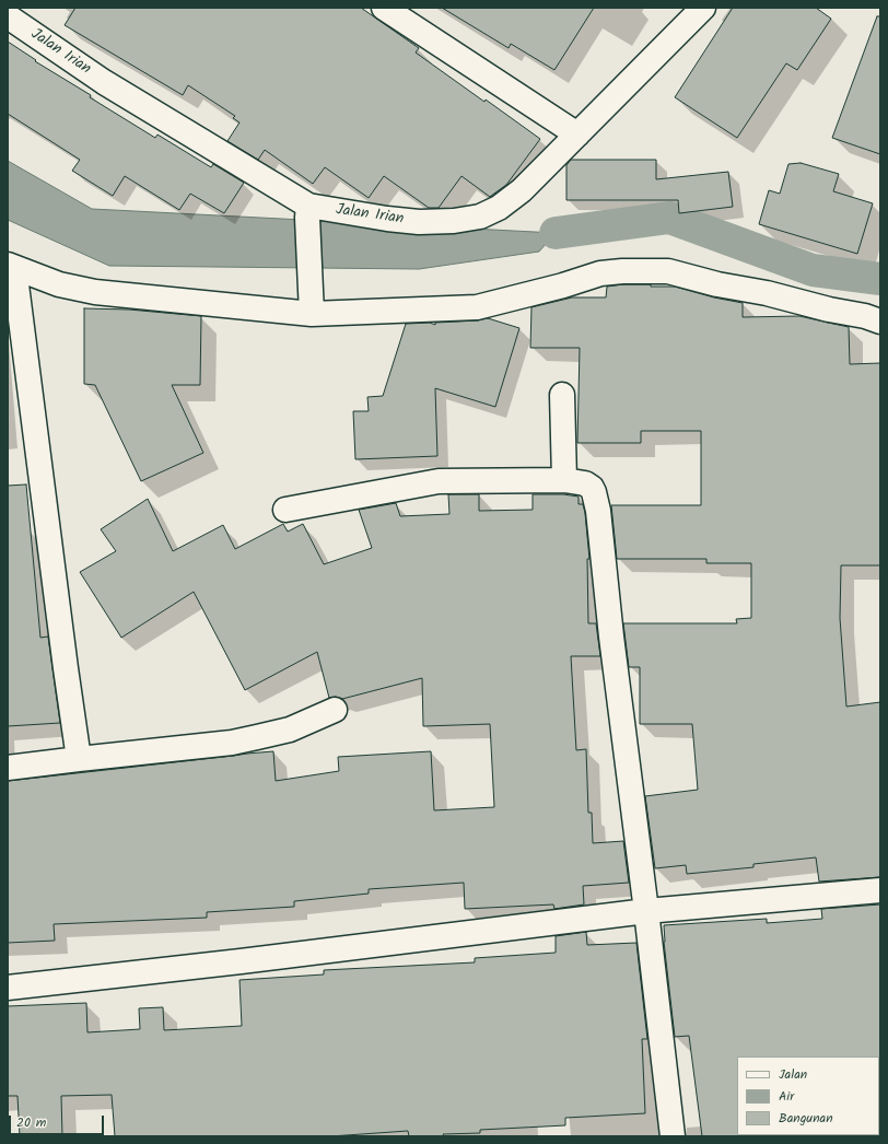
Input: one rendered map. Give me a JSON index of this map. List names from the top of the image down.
{
  "streets": {
    "street": ["Jalan Irian"]
  },
  "legend": ["Jalan", "Air", "Bangunan"],
  "scale_bar": "20 m"
}
